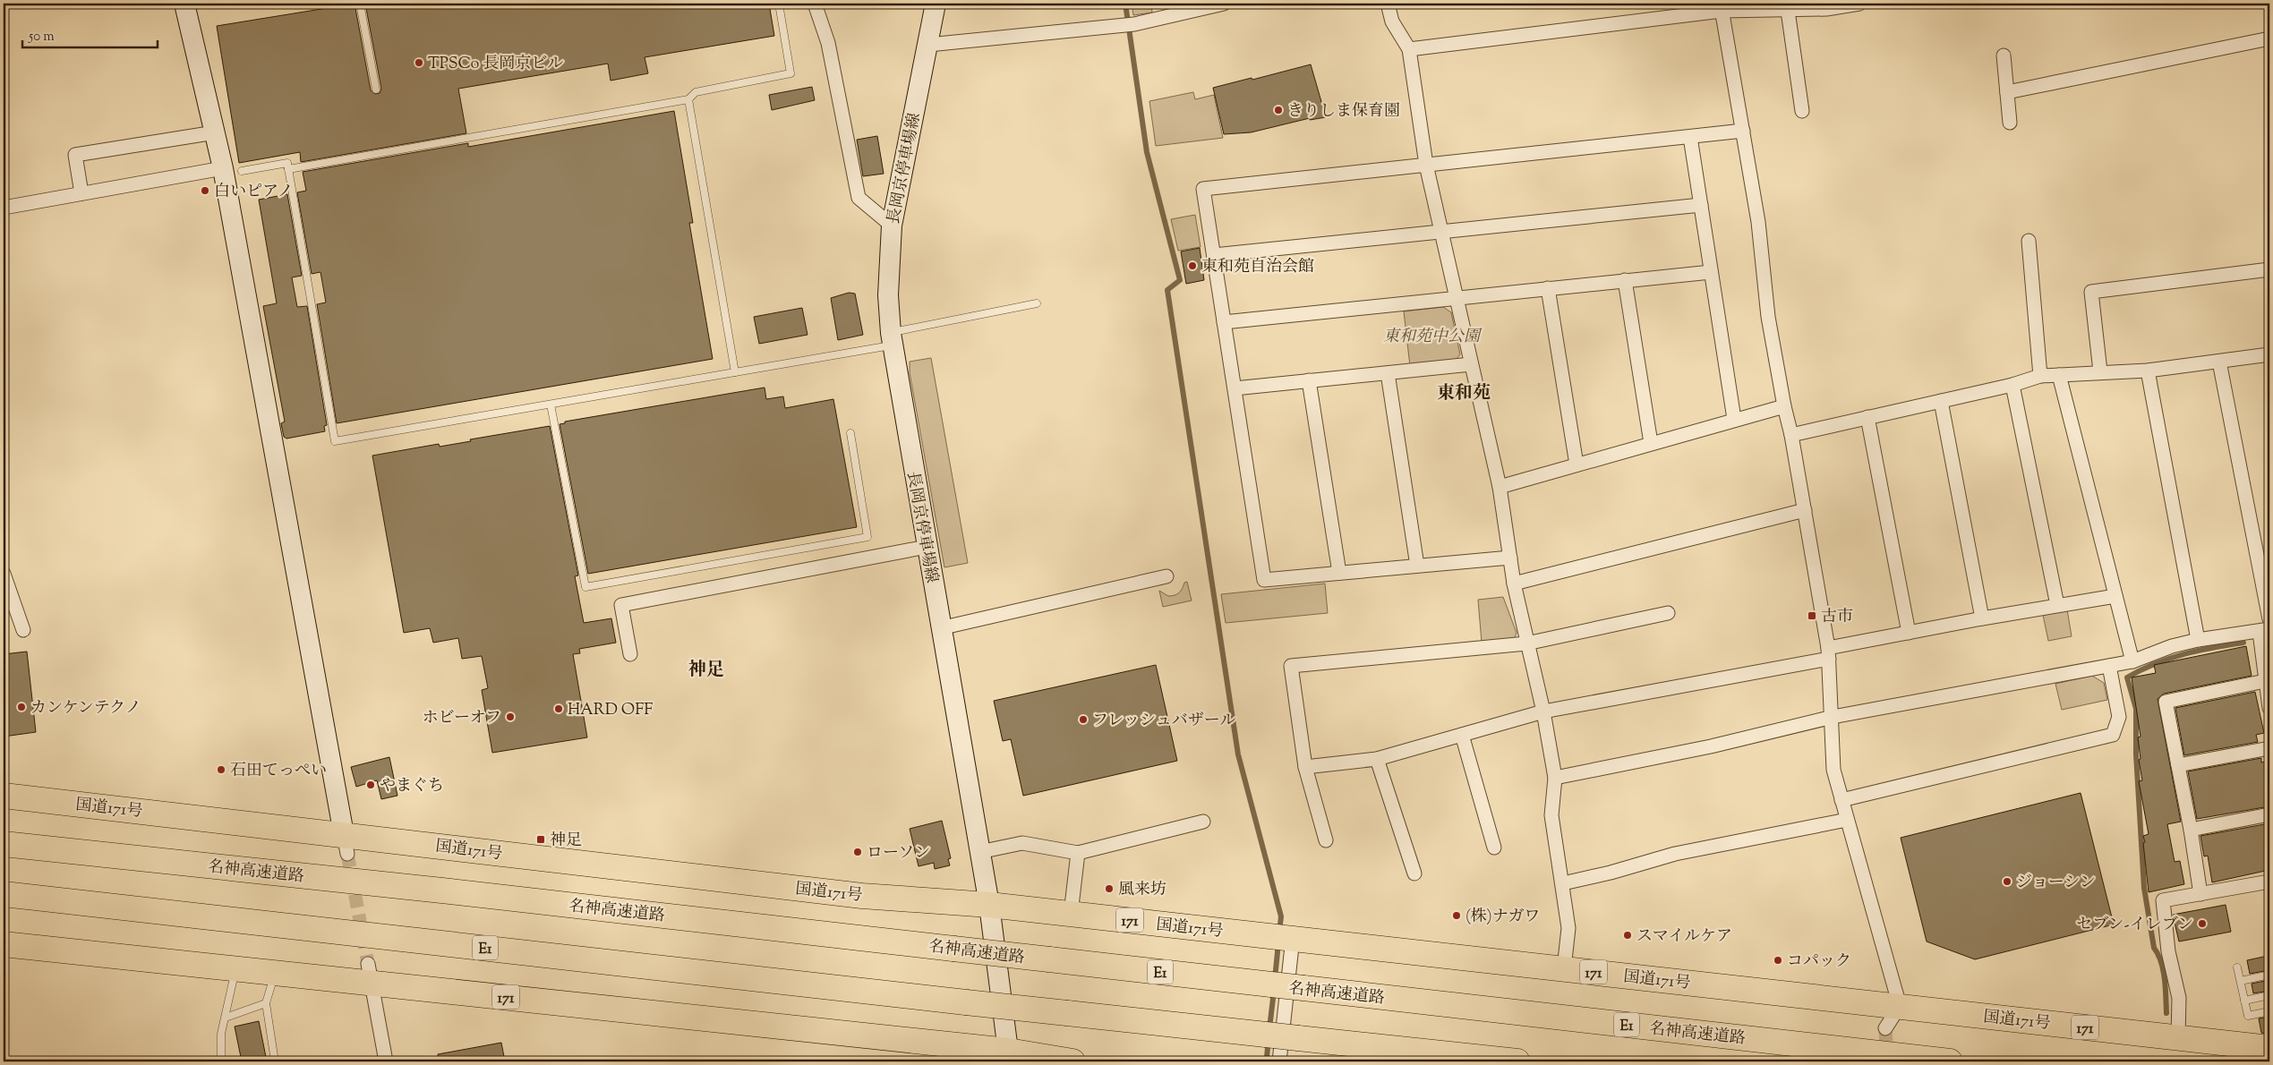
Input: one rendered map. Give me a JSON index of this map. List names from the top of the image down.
{
  "streets": {
    "highway": [
      "国道171号",
      "名神高速道路",
      "171",
      "E1"
    ],
    "main road": ["長岡京停車場線"]
  },
  "crossings": [
    ["長岡京停車場線", "国道171号"],
    ["長岡京停車場線", "171"]
  ],
  "districts": ["東和苑", "神足"],
  "parks": ["東和苑中公園"],
  "places": {
    "other": [
      "TPSCo 長岡京ビル",
      "きりしま保育園",
      "白いピアノ",
      "東和苑自治会館",
      "カンケンテクノ",
      "HARD OFF",
      "ホビーオフ",
      "フレッシュバザール",
      "石田てっぺい",
      "やまぐち",
      "ローソン",
      "ジョーシン",
      "風来坊",
      "(株)ナガワ",
      "セブン-イレブン",
      "スマイルケア",
      "コパック"
    ],
    "transit": ["古市", "神足"]
  },
  "scale_bar": "50 m"
}
